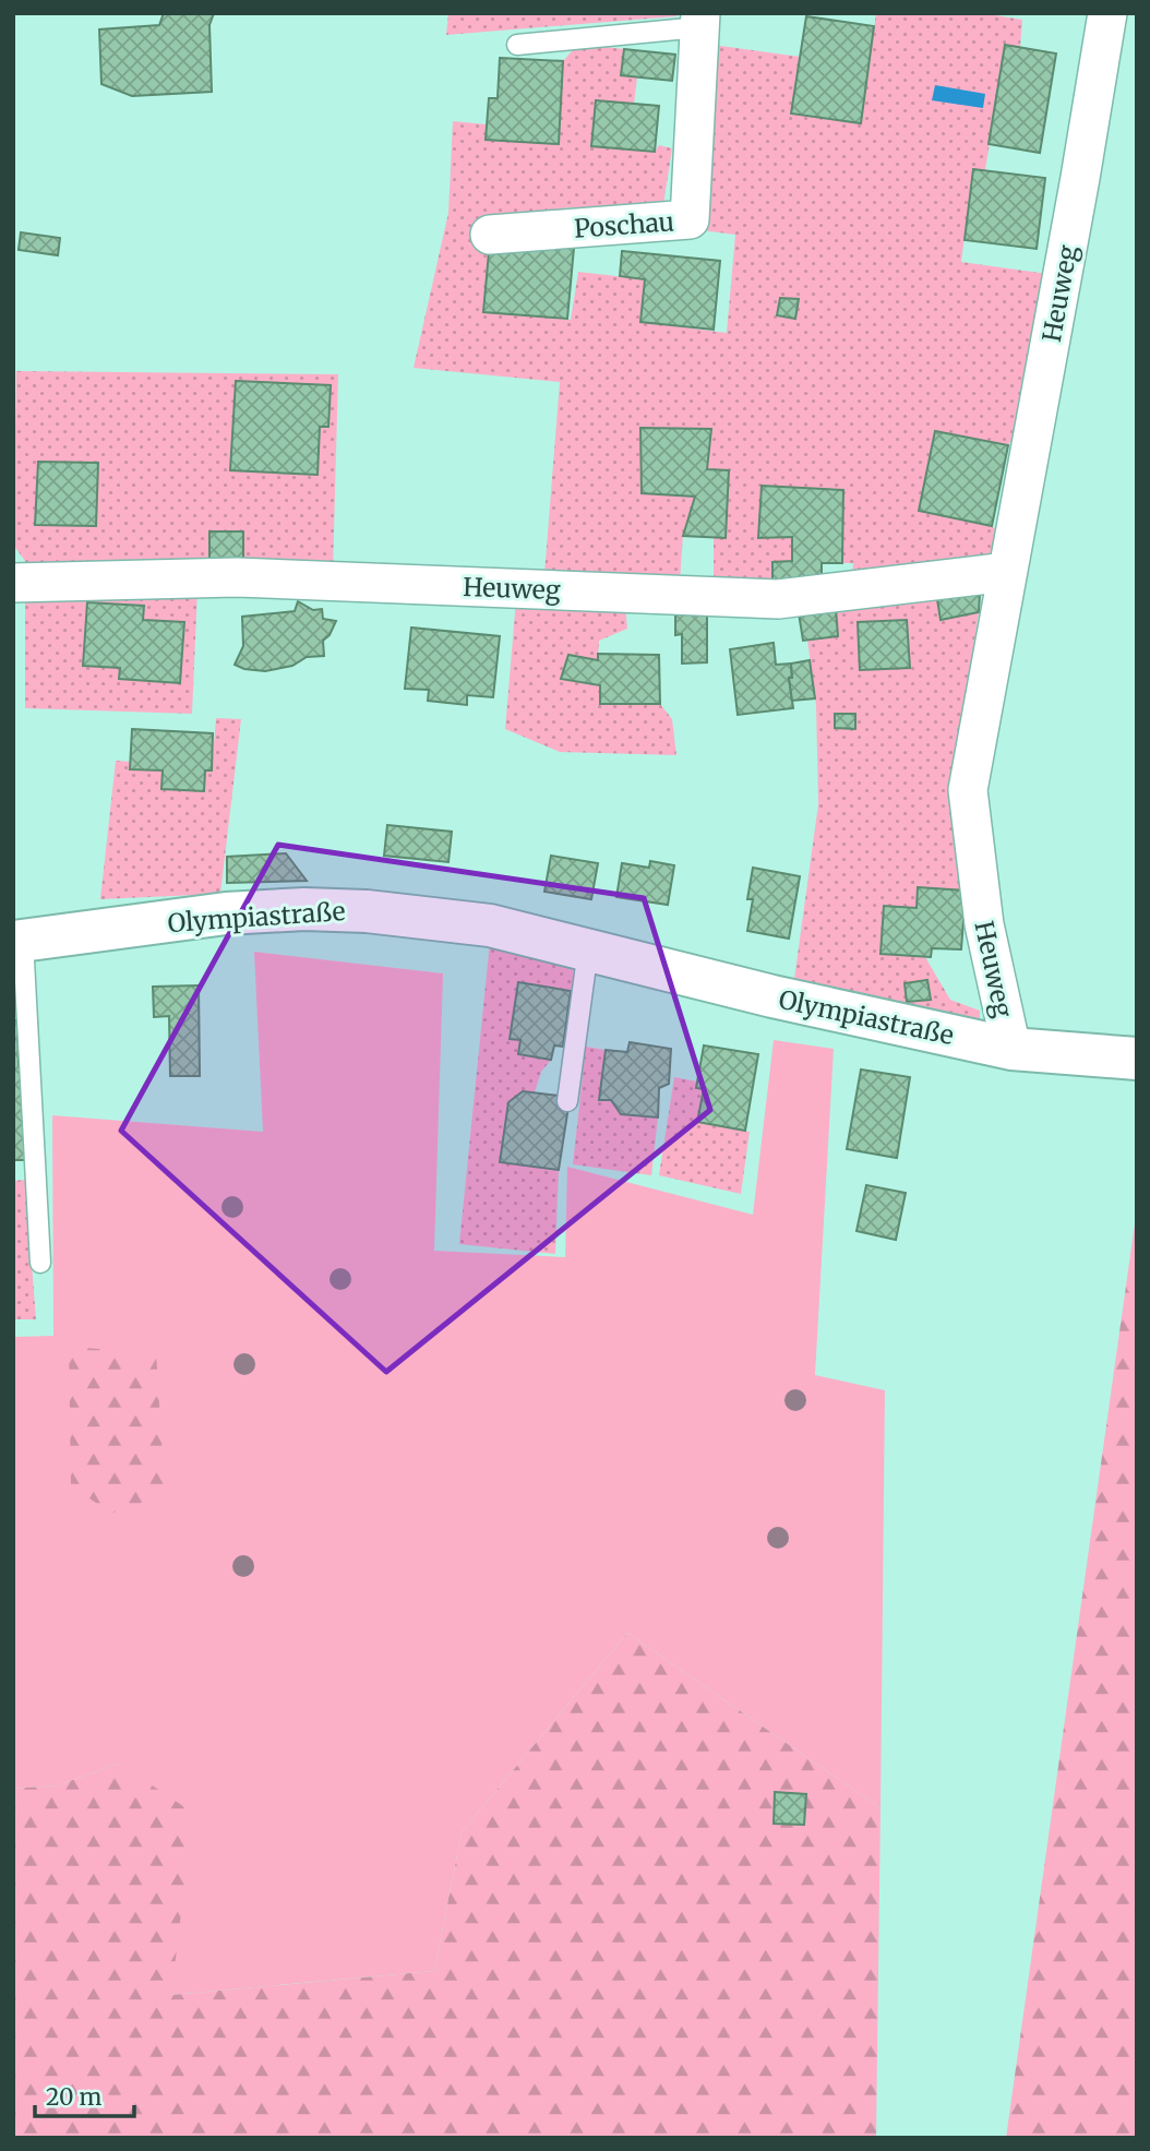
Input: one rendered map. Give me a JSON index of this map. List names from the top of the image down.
{
  "streets": {
    "main road": ["Olympiastraße"],
    "street": ["Poschau", "Heuweg"]
  },
  "crossings": [
    ["Heuweg", "Olympiastraße"]
  ],
  "scale_bar": "20 m"
}
